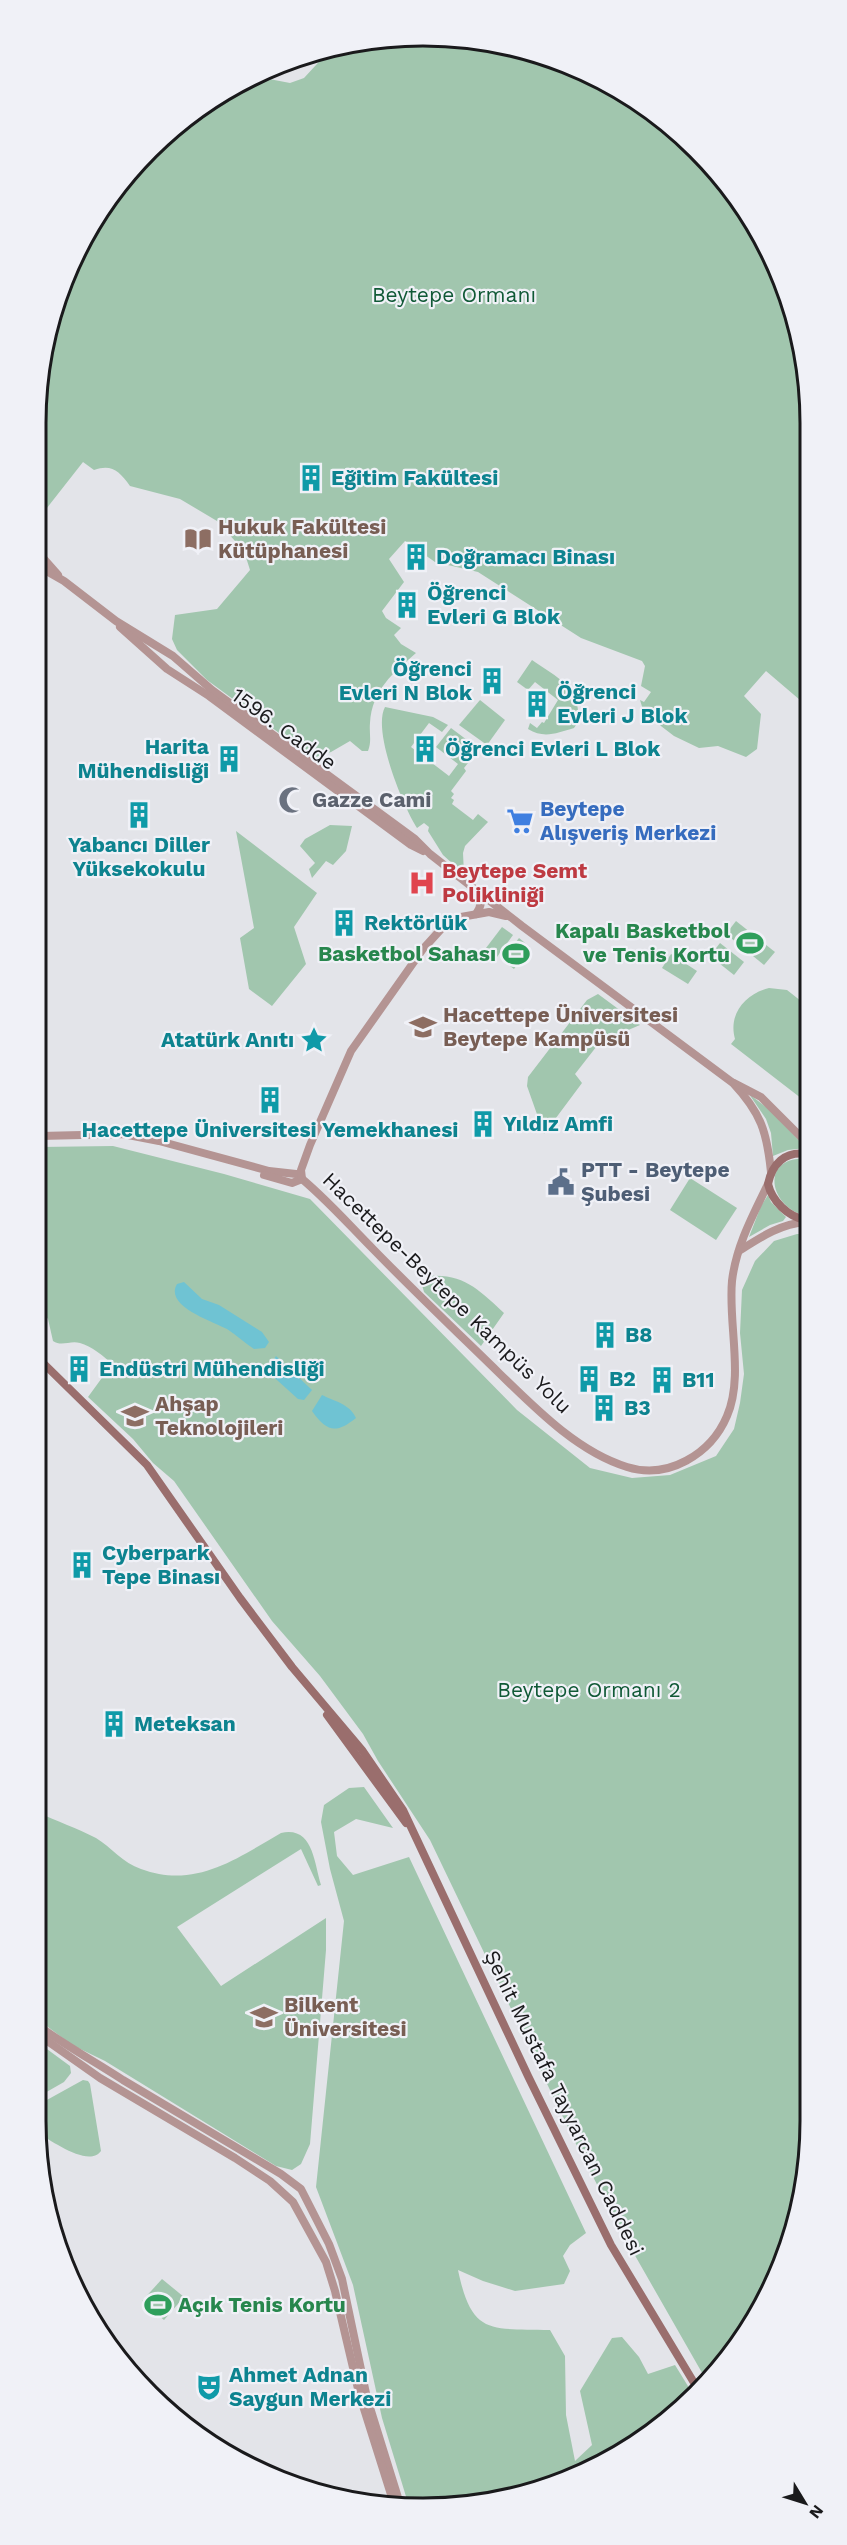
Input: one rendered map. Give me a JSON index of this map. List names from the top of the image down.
{
  "streets": {
    "main road": ["1596. Cadde", "Şehit Mustafa Tayyarcan Caddesi"],
    "street": ["Hacettepe-Beytepe Kampüs Yolu"]
  },
  "crossings": [
    ["1596. Cadde", "Hacettepe-Beytepe Kampüs Yolu"]
  ],
  "parks": ["Beytepe Ormanı", "Beytepe Ormanı 2"],
  "places": {
    "building": [
      "Eğitim Fakültesi",
      "Doğramacı Binası",
      "Öğrenci Evleri G Blok",
      "Öğrenci Evleri N Blok",
      "Öğrenci Evleri J Blok",
      "Öğrenci Evleri L Blok",
      "Harita Mühendisliği",
      "Yabancı Diller Yüksekokulu",
      "Rektörlük",
      "Hacettepe Üniversitesi Yemekhanesi",
      "Yıldız Amfi",
      "B8",
      "Endüstri Mühendisliği",
      "B2",
      "B11",
      "B3",
      "Cyberpark Tepe Binası",
      "Meteksan"
    ],
    "library": ["Hukuk Fakültesi Kütüphanesi"],
    "mosque": ["Gazze Cami"],
    "supermarket": ["Beytepe Alışveriş Merkezi"],
    "hospital": ["Beytepe Semt Polikliniği"],
    "sports": ["Kapalı Basketbol ve Tenis Kortu", "Basketbol Sahası", "Açık Tenis Kortu"],
    "school or university": ["Hacettepe Üniversitesi Beytepe Kampüsü", "Ahşap Teknolojileri", "Bilkent Üniversitesi"],
    "place": ["Atatürk Anıtı"],
    "public building": ["PTT - Beytepe Şubesi"],
    "theatre": ["Ahmet Adnan Saygun Merkezi"]
  },
  "north": "bottom right"
}
